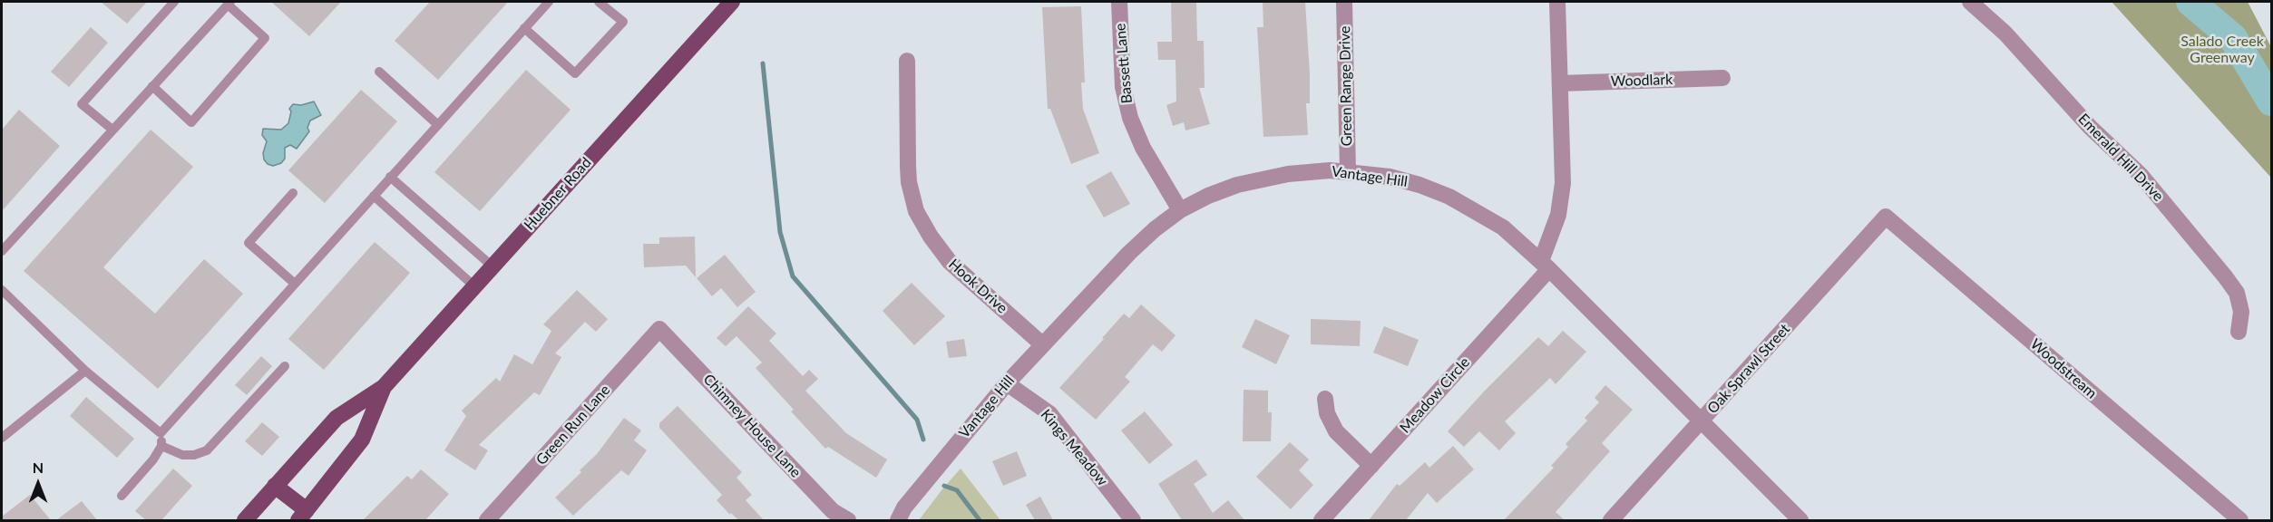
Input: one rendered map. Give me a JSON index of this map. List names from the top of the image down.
{
  "streets": {
    "main road": ["Huebner Road"],
    "street": [
      "Bassett Lane",
      "Woodlark",
      "Green Range Drive",
      "Emerald Hill Drive",
      "Vantage Hill",
      "Hook Drive",
      "Oak Sprawl Street",
      "Woodstream",
      "Meadow Circle",
      "Green Run Lane",
      "Chimney House Lane",
      "Kings Meadow"
    ]
  },
  "crossings": [
    ["Bassett Lane", "Vantage Hill"],
    ["Woodlark", "Meadow Circle"],
    ["Green Range Drive", "Vantage Hill"],
    ["Vantage Hill", "Hook Drive"],
    ["Vantage Hill", "Oak Sprawl Street"],
    ["Vantage Hill", "Meadow Circle"],
    ["Vantage Hill", "Kings Meadow"],
    ["Oak Sprawl Street", "Woodstream"],
    ["Green Run Lane", "Chimney House Lane"]
  ],
  "parks": ["Salado Creek Greenway"],
  "north": "top"
}
